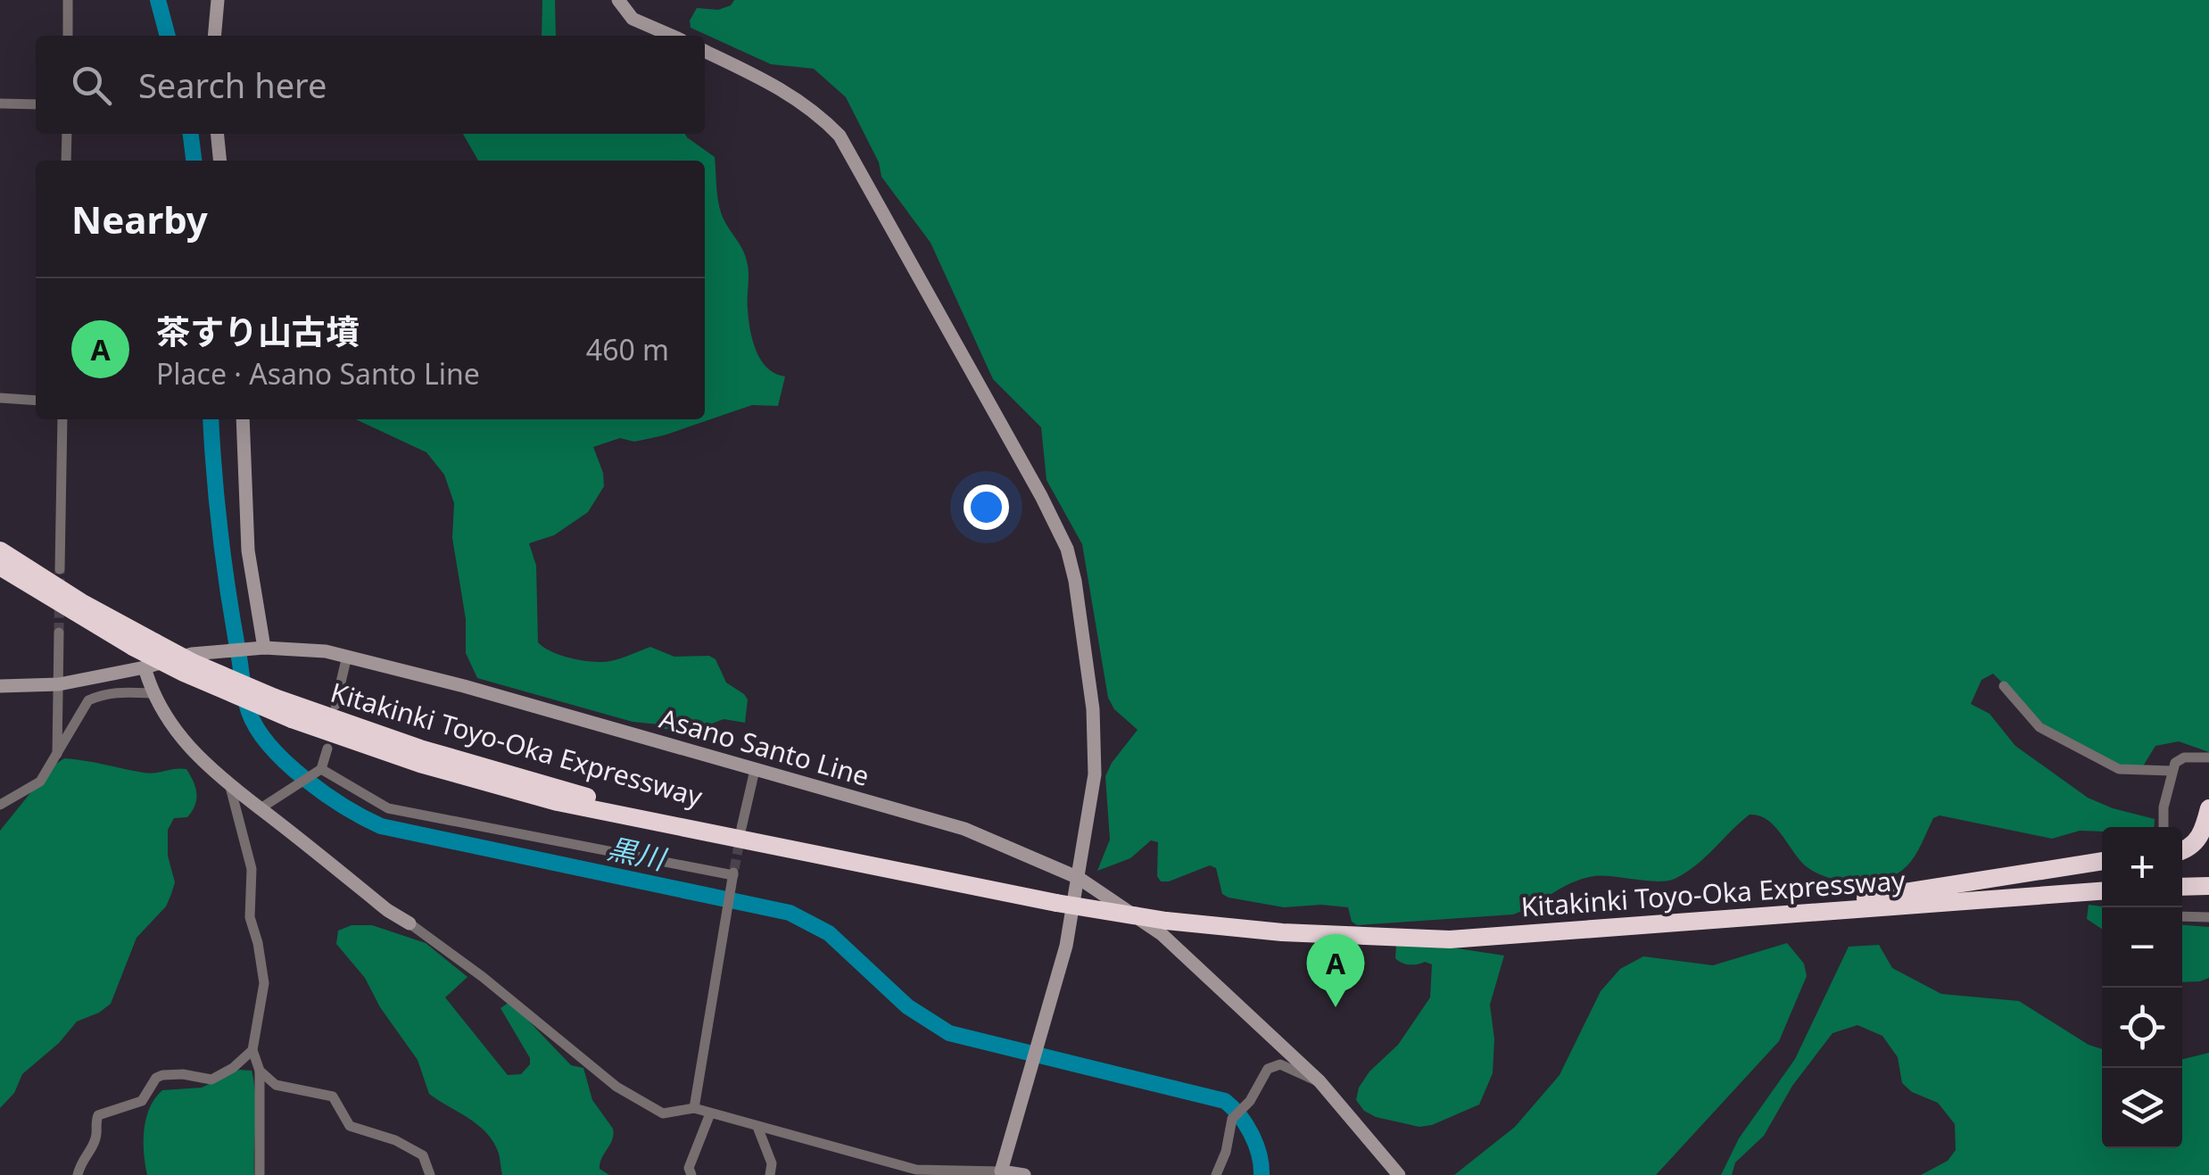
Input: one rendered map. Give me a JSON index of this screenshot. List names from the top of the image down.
{
  "streets": {
    "highway": ["Kitakinki Toyo-Oka Expressway"],
    "street": ["Asano Santo Line"]
  },
  "water": ["黒川"],
  "page": {
    "search": "Search here",
    "heading": "Nearby",
    "list": [
      {
        "mark": "A",
        "name": "茶すり山古墳",
        "note": "Place · Asano Santo Line",
        "value": "460 m"
      }
    ],
    "map_buttons": ["+", "−"],
    "pins": "A"
  }
}
